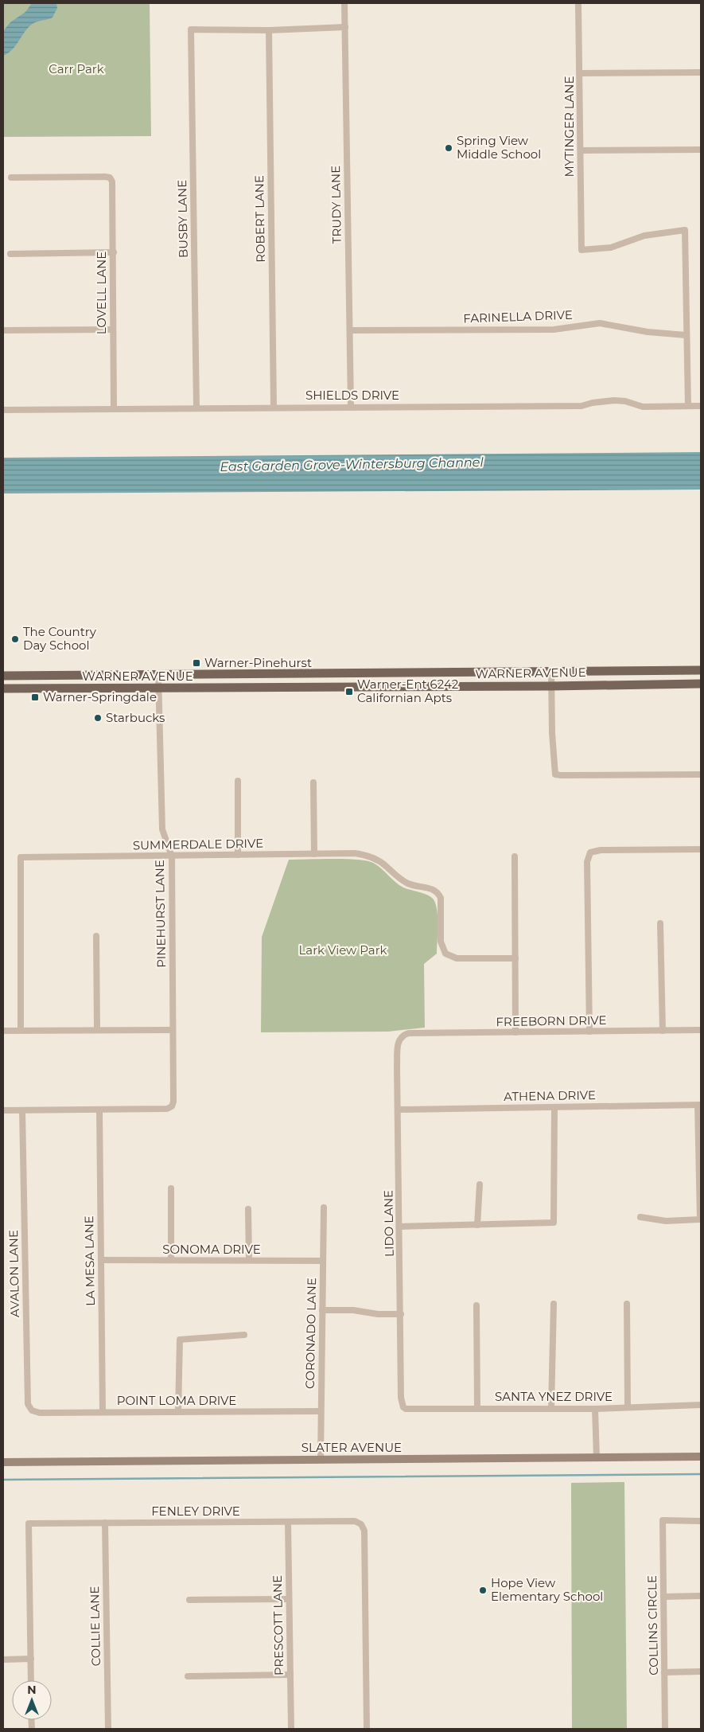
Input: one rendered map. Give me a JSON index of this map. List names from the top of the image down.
{
  "streets": {
    "main road": ["WARNER AVENUE"],
    "street": [
      "MYTINGER LANE",
      "TRUDY LANE",
      "BUSBY LANE",
      "ROBERT LANE",
      "LOVELL LANE",
      "FARINELLA DRIVE",
      "SHIELDS DRIVE",
      "SUMMERDALE DRIVE",
      "PINEHURST LANE",
      "FREEBORN DRIVE",
      "ATHENA DRIVE",
      "LIDO LANE",
      "SONOMA DRIVE",
      "LA MESA LANE",
      "AVALON LANE",
      "CORONADO LANE",
      "SANTA YNEZ DRIVE",
      "POINT LOMA DRIVE",
      "SLATER AVENUE",
      "FENLEY DRIVE",
      "PRESCOTT LANE",
      "COLLINS CIRCLE",
      "COLLIE LANE"
    ]
  },
  "crossings": [
    ["MYTINGER LANE", "FARINELLA DRIVE"],
    ["TRUDY LANE", "FARINELLA DRIVE"],
    ["TRUDY LANE", "SHIELDS DRIVE"],
    ["BUSBY LANE", "ROBERT LANE"],
    ["BUSBY LANE", "SHIELDS DRIVE"],
    ["ROBERT LANE", "SHIELDS DRIVE"],
    ["LOVELL LANE", "SHIELDS DRIVE"],
    ["WARNER AVENUE", "PINEHURST LANE"],
    ["SUMMERDALE DRIVE", "PINEHURST LANE"],
    ["PINEHURST LANE", "LA MESA LANE"],
    ["FREEBORN DRIVE", "LIDO LANE"],
    ["ATHENA DRIVE", "LIDO LANE"],
    ["LIDO LANE", "SANTA YNEZ DRIVE"],
    ["SONOMA DRIVE", "LA MESA LANE"],
    ["SONOMA DRIVE", "CORONADO LANE"],
    ["LA MESA LANE", "POINT LOMA DRIVE"],
    ["AVALON LANE", "POINT LOMA DRIVE"],
    ["CORONADO LANE", "POINT LOMA DRIVE"],
    ["CORONADO LANE", "SLATER AVENUE"],
    ["FENLEY DRIVE", "PRESCOTT LANE"],
    ["FENLEY DRIVE", "COLLIE LANE"]
  ],
  "water": ["East Garden Grove-Wintersburg Channel"],
  "parks": ["Carr Park", "Lark View Park"],
  "places": {
    "other": [
      "Spring View Middle School",
      "The Country Day School",
      "Starbucks",
      "Hope View Elementary School"
    ],
    "transit": ["Warner-Pinehurst", "Warner-Ent 6242 Californian Apts", "Warner-Springdale"]
  },
  "north": "top"
}
